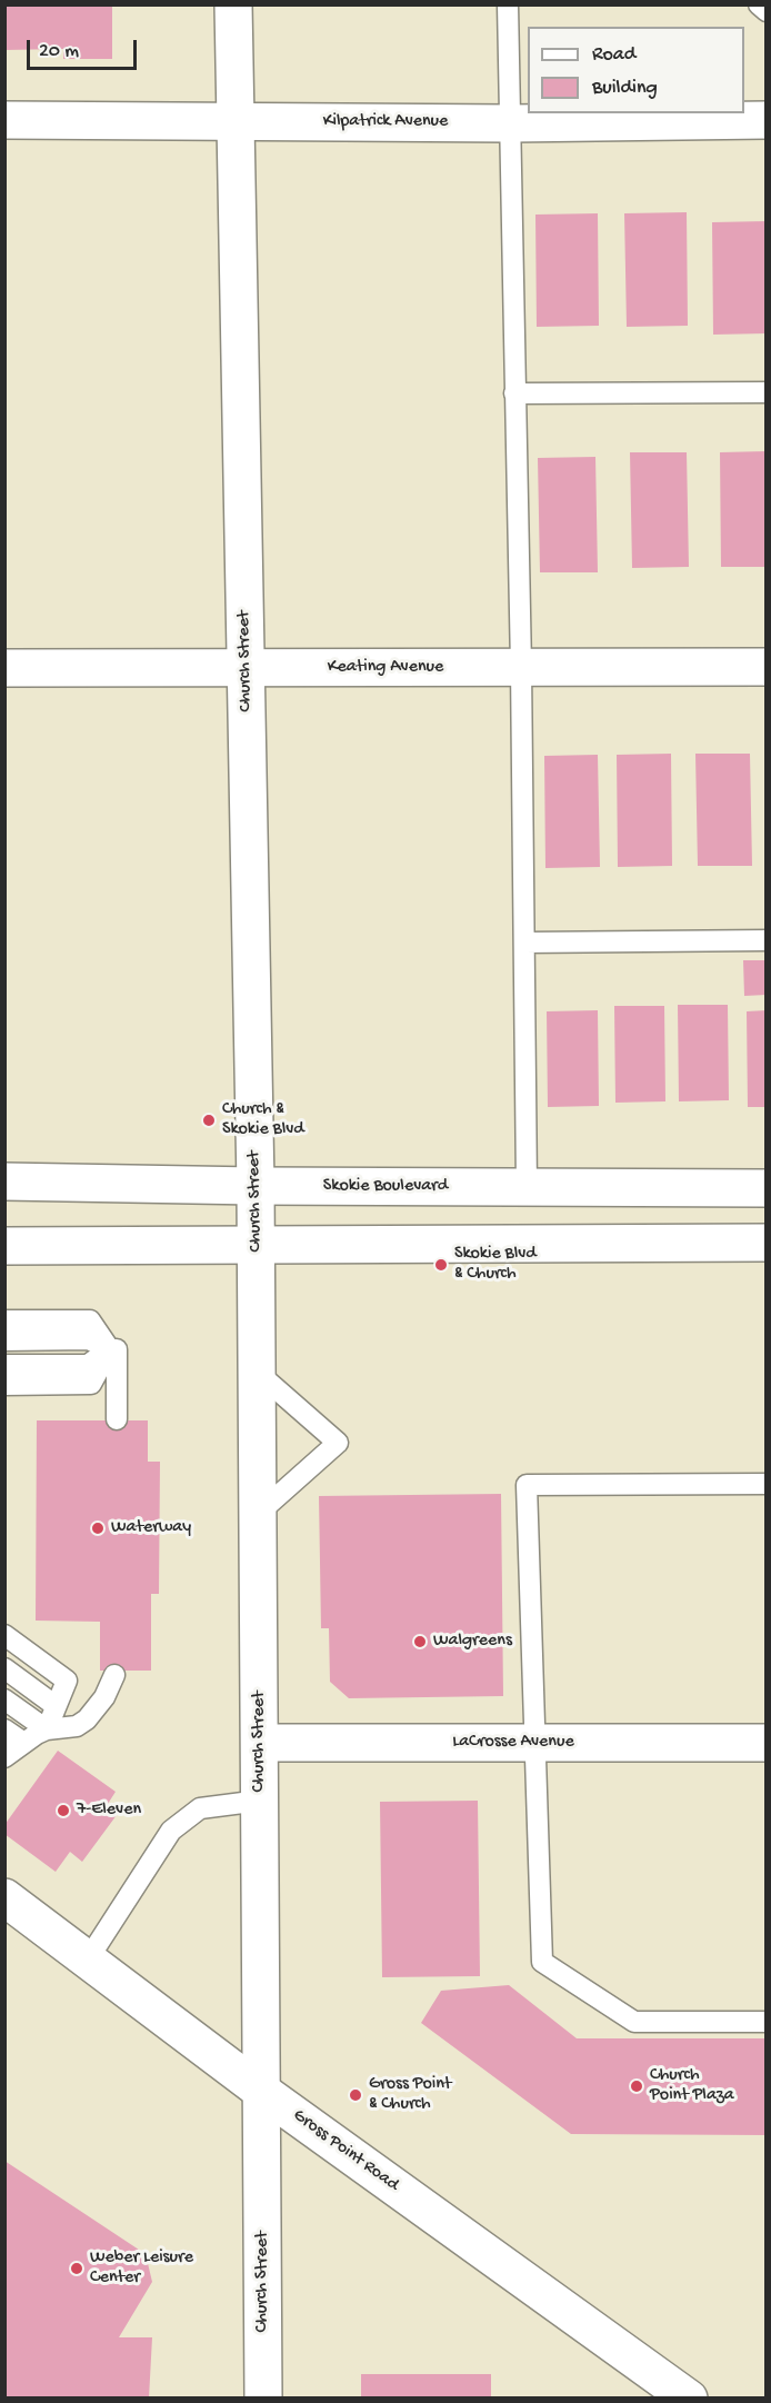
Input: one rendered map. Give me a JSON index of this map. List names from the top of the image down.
{
  "streets": {
    "street": [
      "Kilpatrick Avenue",
      "Church Street",
      "Keating Avenue",
      "Skokie Boulevard",
      "LaCrosse Avenue",
      "Gross Point Road"
    ]
  },
  "crossings": [
    ["Kilpatrick Avenue", "Church Street"],
    ["Church Street", "Keating Avenue"],
    ["Church Street", "Skokie Boulevard"],
    ["Church Street", "LaCrosse Avenue"],
    ["Church Street", "Gross Point Road"]
  ],
  "places": [
    "Church & Skokie Blvd",
    "Skokie Blvd & Church",
    "Waterway",
    "Walgreens",
    "7-Eleven",
    "Church Point Plaza",
    "Gross Point & Church",
    "Weber Leisure Center"
  ],
  "legend": ["Road", "Building"],
  "scale_bar": "20 m"
}
